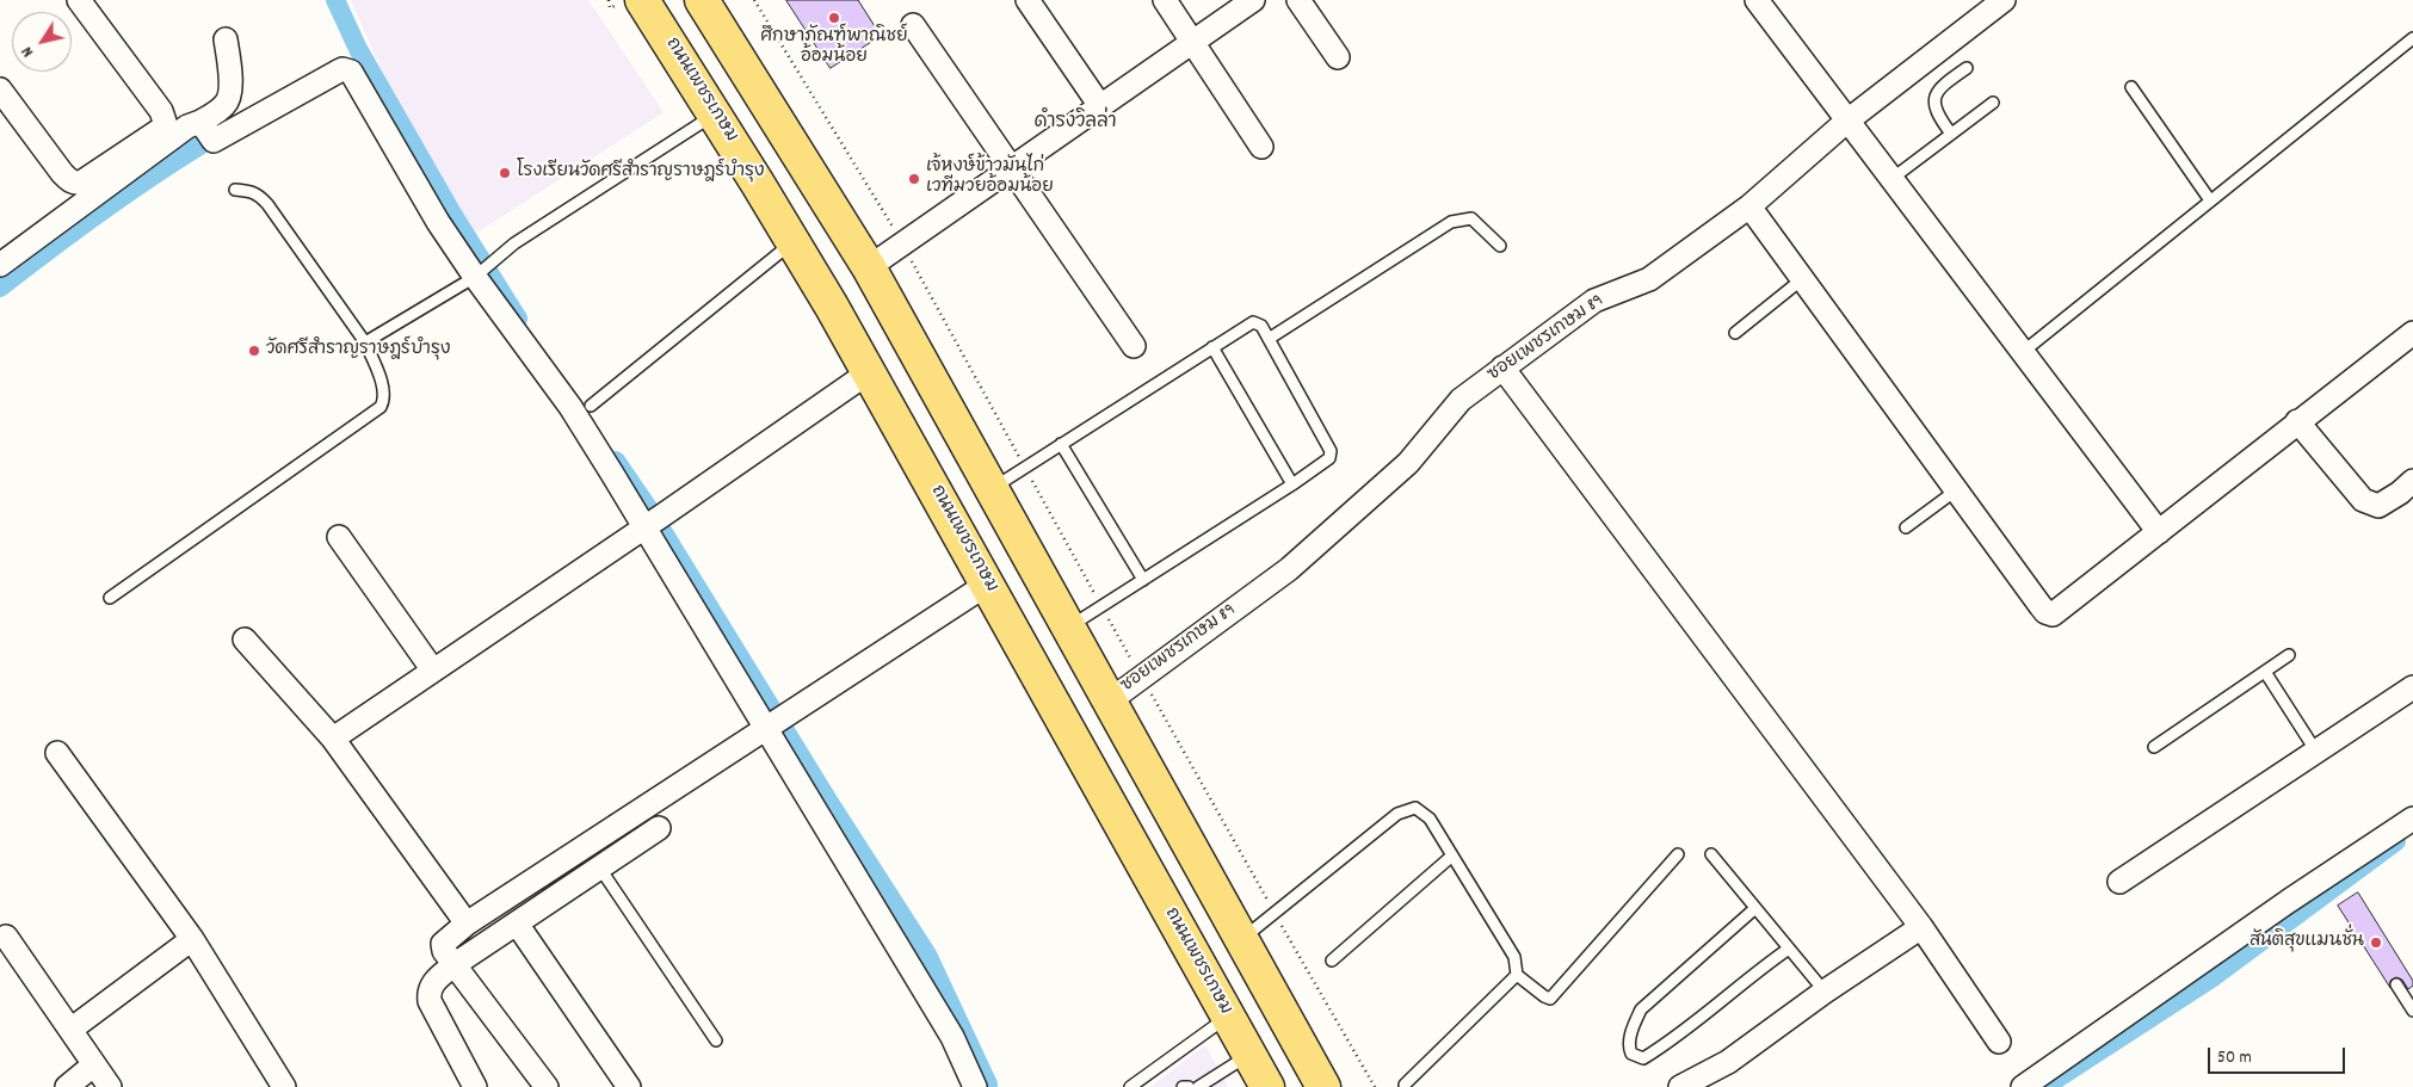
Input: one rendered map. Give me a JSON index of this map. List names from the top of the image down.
{
  "streets": {
    "main road": ["ถนนเพชรเกษม"],
    "street": ["ซอยเพชรเกษม 89"]
  },
  "districts": ["ดำรงวิลล่า"],
  "places": [
    "ศึกษาภัณฑ์พาณิชย์ อ้อมน้อย",
    "โรงเรียนวัดศรีสําราญราษฎร์บํารุง",
    "เจ้หงษ์ข้าวมันไก่ เวทีมวยอ้อมน้อย",
    "วัดศรีสําราญราษฎร์บํารุง",
    "สันติสุขแมนชั่น"
  ],
  "scale_bar": "50 m",
  "north": "bottom left"
}
